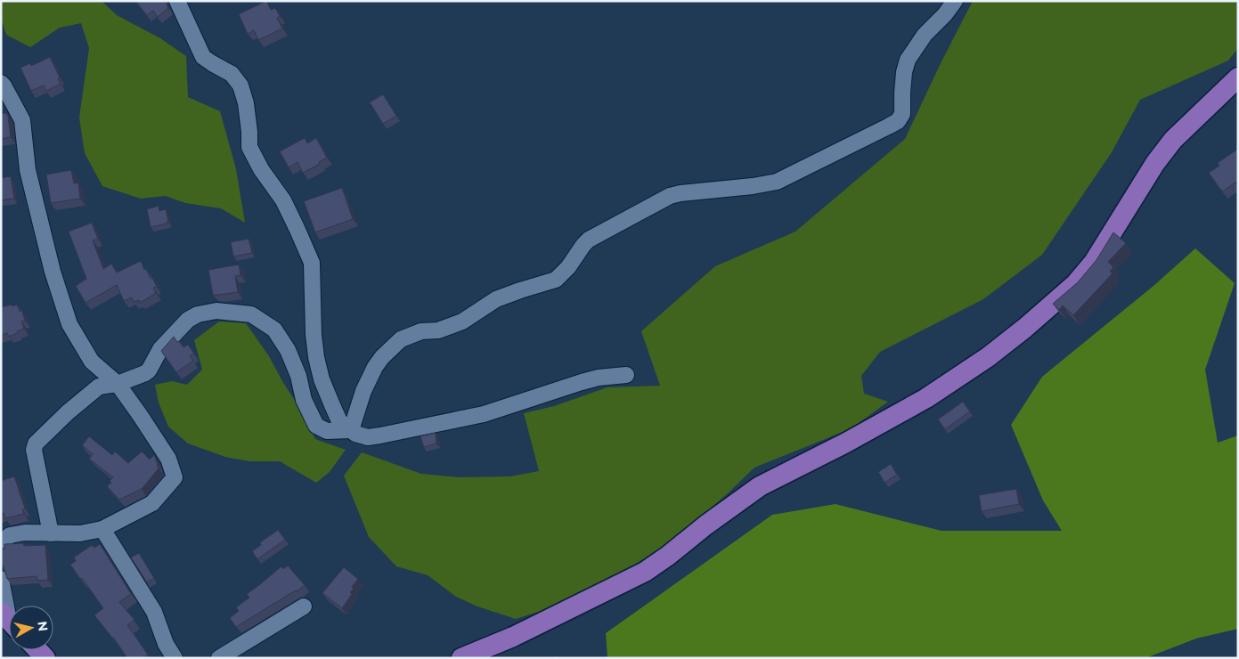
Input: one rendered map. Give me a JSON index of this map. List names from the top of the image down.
{
  "north": "right"
}
